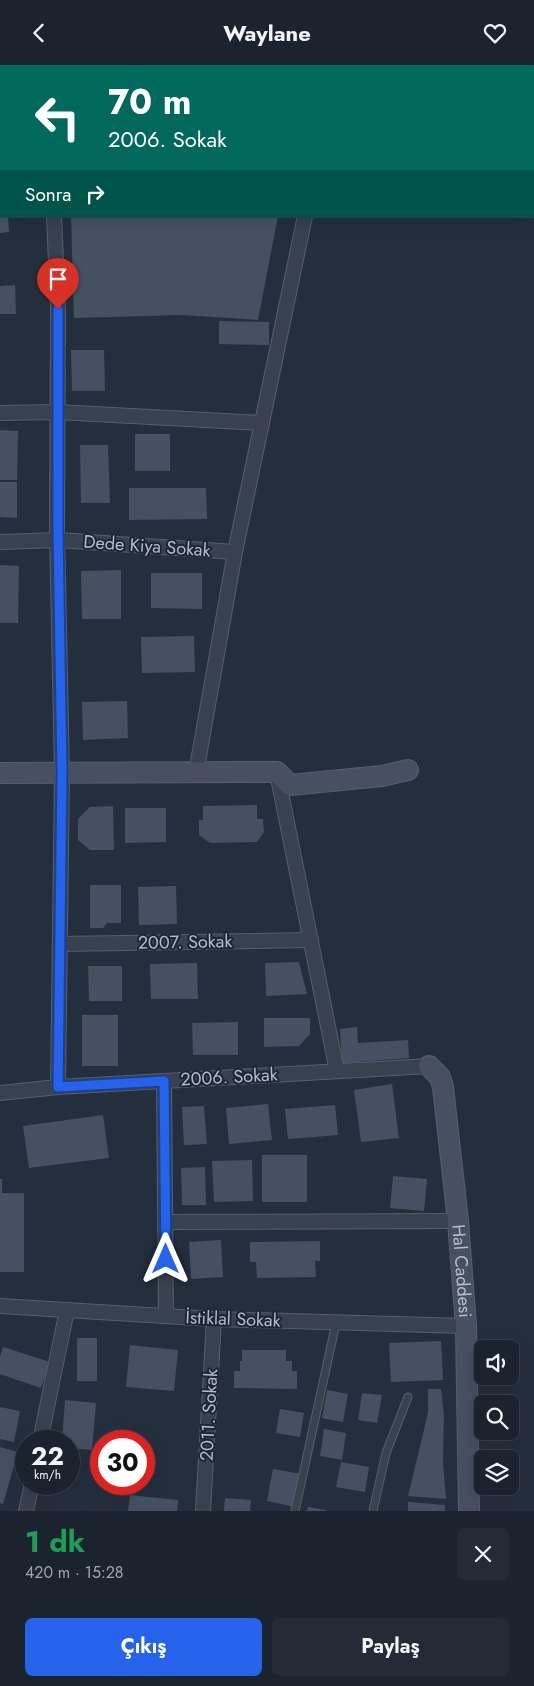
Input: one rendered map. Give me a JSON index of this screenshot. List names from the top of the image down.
{
  "streets": {
    "street": [
      "Dede Kiya Sokak",
      "2007. Sokak",
      "2006. Sokak",
      "Hal Caddesi",
      "İstiklal Sokak",
      "2011. Sokak"
    ]
  },
  "crossings": [
    ["2006. Sokak", "Hal Caddesi"],
    ["Hal Caddesi", "İstiklal Sokak"],
    ["İstiklal Sokak", "2011. Sokak"]
  ],
  "page": {
    "header": "Waylane",
    "turn": ["70 m", "2006. Sokak"],
    "then": "Sonra",
    "speed": "22 km/h",
    "limit": "30",
    "heading": ["1 dk", "420 m · 15:28"],
    "buttons": ["Çıkış", "Paylaş"]
  }
}
